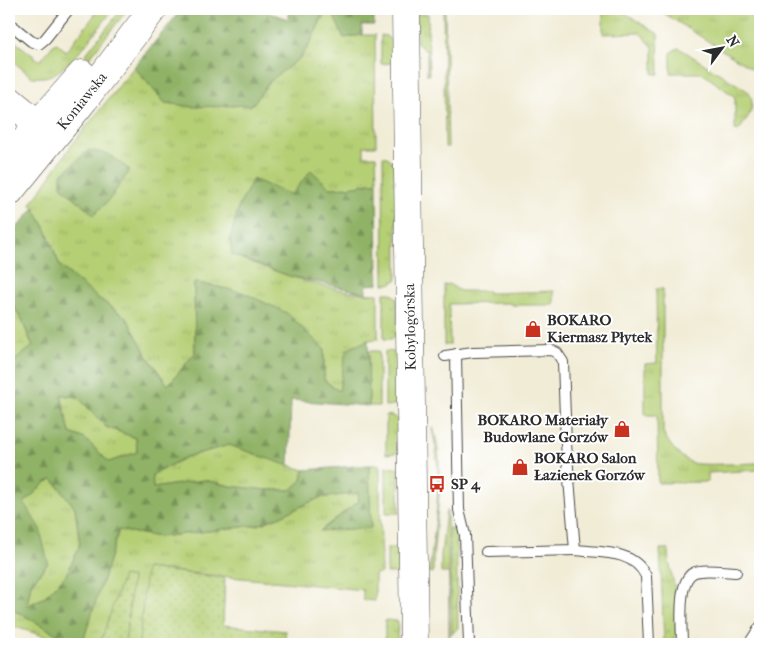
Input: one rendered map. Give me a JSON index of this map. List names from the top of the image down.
{
  "streets": {
    "street": ["Koniawska", "Kobylogórska"]
  },
  "places": {
    "shop": ["BOKARO Kiermasz Płytek", "BOKARO Materiały Budowlane Gorzów", "BOKARO Salon Łazienek Gorzów"],
    "bus stop": ["SP 4"]
  },
  "north": "top right"
}
